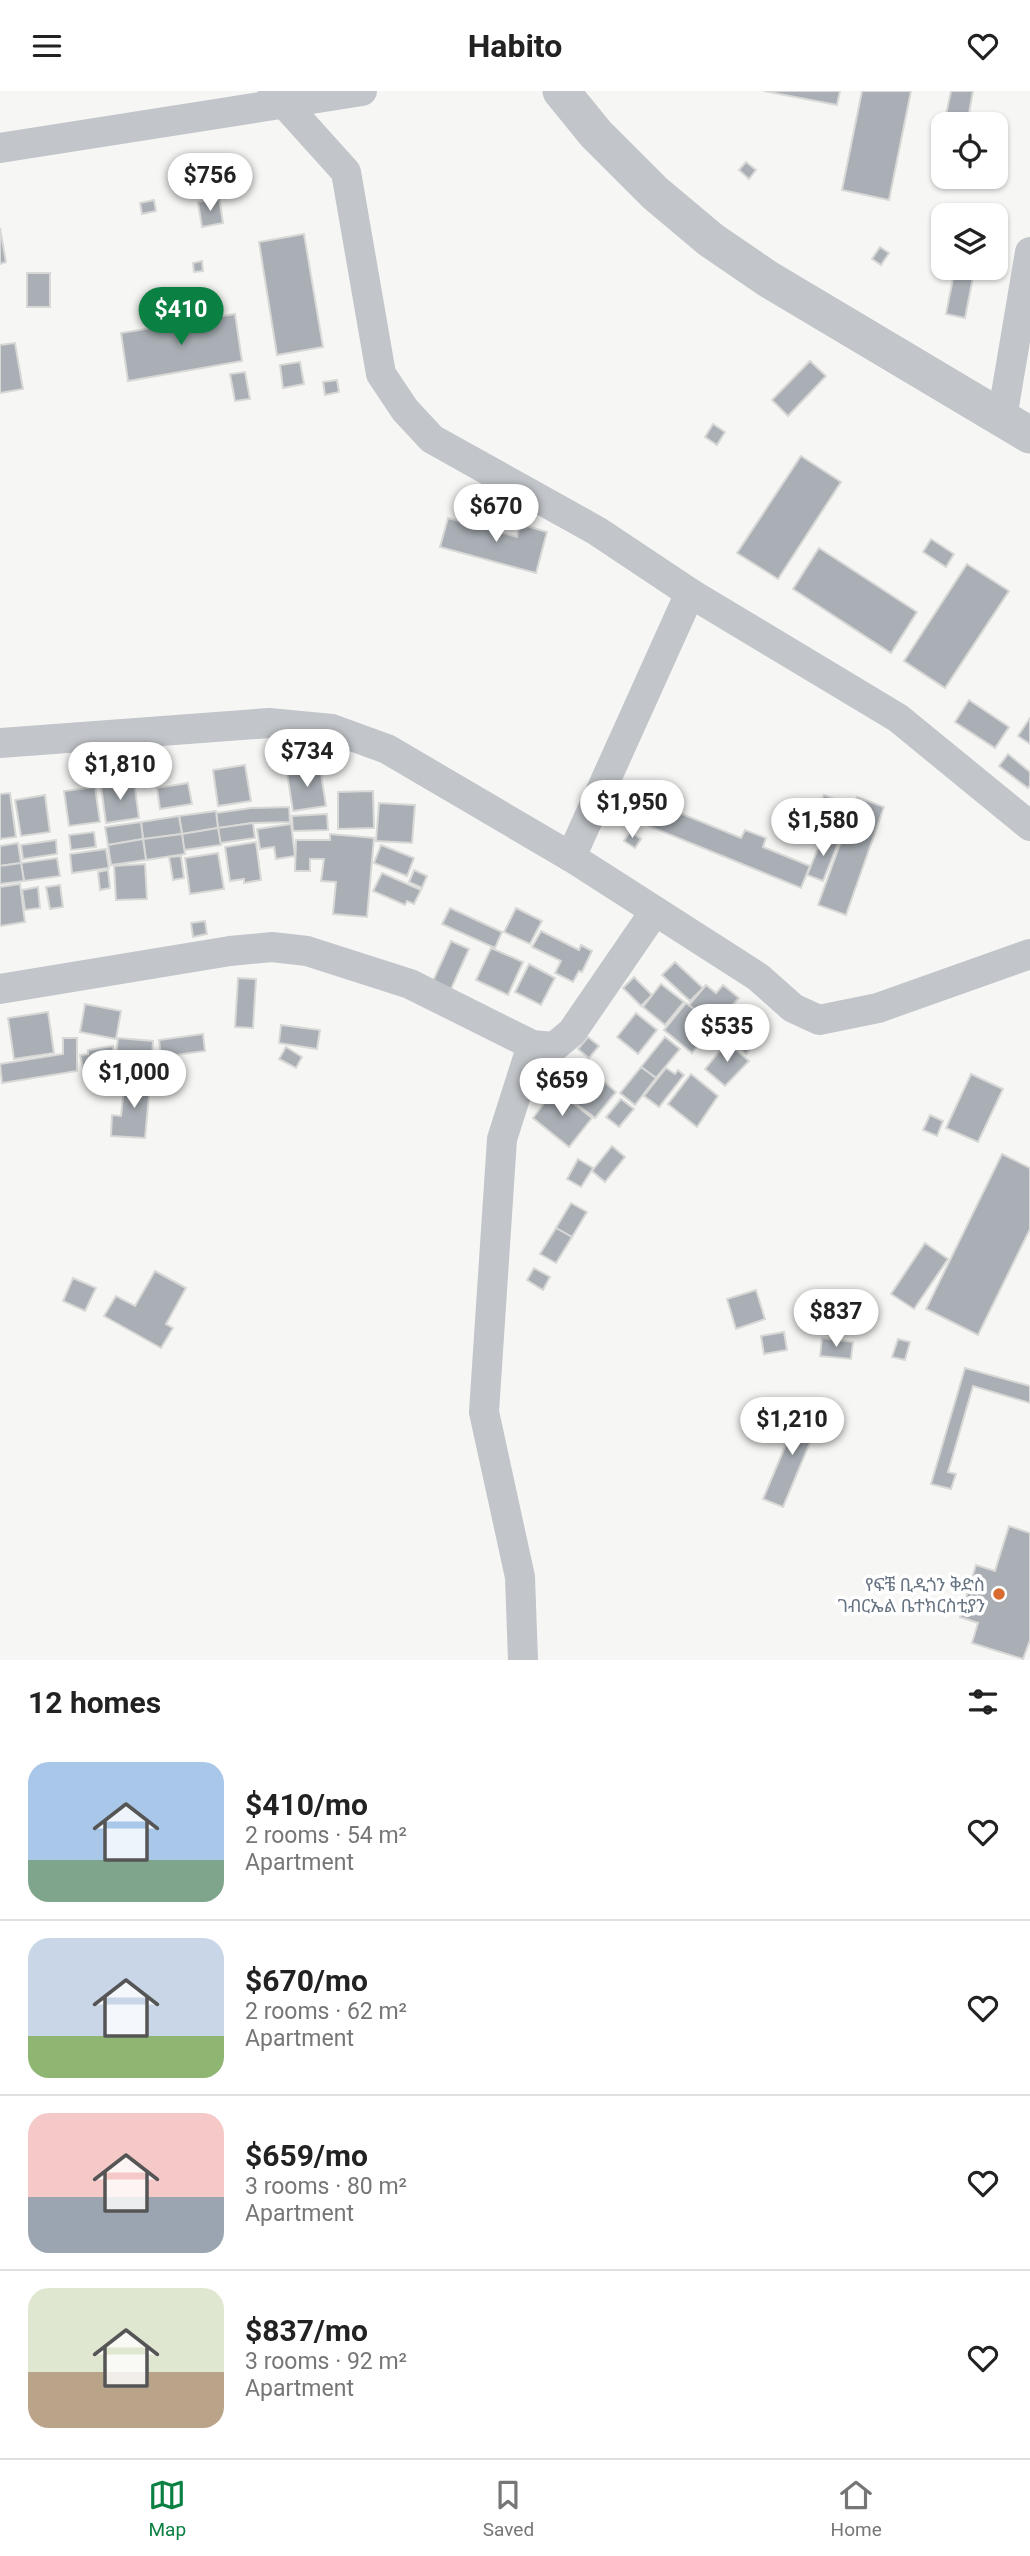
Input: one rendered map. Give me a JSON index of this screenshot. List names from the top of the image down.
{
  "places": ["የፍቼ ቢዲጎን ቅድስ ገብርኤል ቤተክርስቲያን"],
  "page": {
    "header": "Habito",
    "price": [
      "$756",
      "$410",
      "$670",
      "$734",
      "$1,810",
      "$1,950",
      "$1,580",
      "$535",
      "$1,000",
      "$659",
      "$837",
      "$1,210"
    ],
    "heading": "12 homes",
    "list": [
      {
        "name": "$410/mo",
        "note": "2 rooms · 54 m² · Apartment"
      },
      {
        "name": "$670/mo",
        "note": "2 rooms · 62 m² · Apartment"
      },
      {
        "name": "$659/mo",
        "note": "3 rooms · 80 m² · Apartment"
      },
      {
        "name": "$837/mo",
        "note": "3 rooms · 92 m² · Apartment"
      }
    ],
    "tabs": ["Map", "Saved", "Home"]
  }
}
